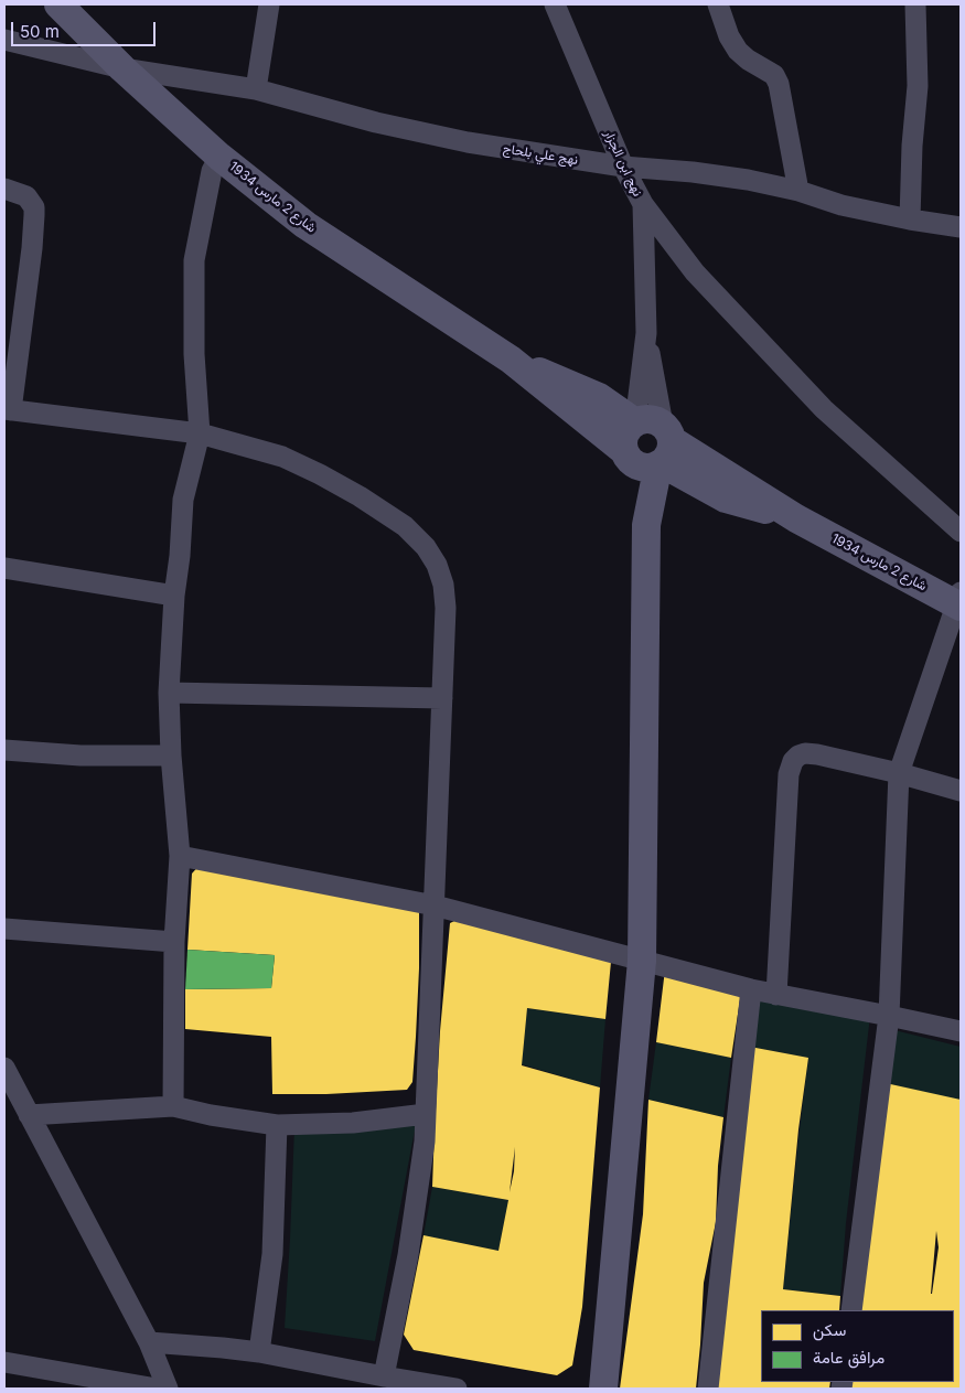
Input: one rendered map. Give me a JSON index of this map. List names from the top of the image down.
{
  "streets": {
    "street": ["نهج علي بلحاج", "نهج ابن الجزار", "شارع 2 مارس 1934"]
  },
  "crossings": [
    ["نهج علي بلحاج", "نهج ابن الجزار"],
    ["نهج علي بلحاج", "شارع 2 مارس 1934"]
  ],
  "legend": ["سكن", "مرافق عامة"],
  "scale_bar": "50 m"
}
